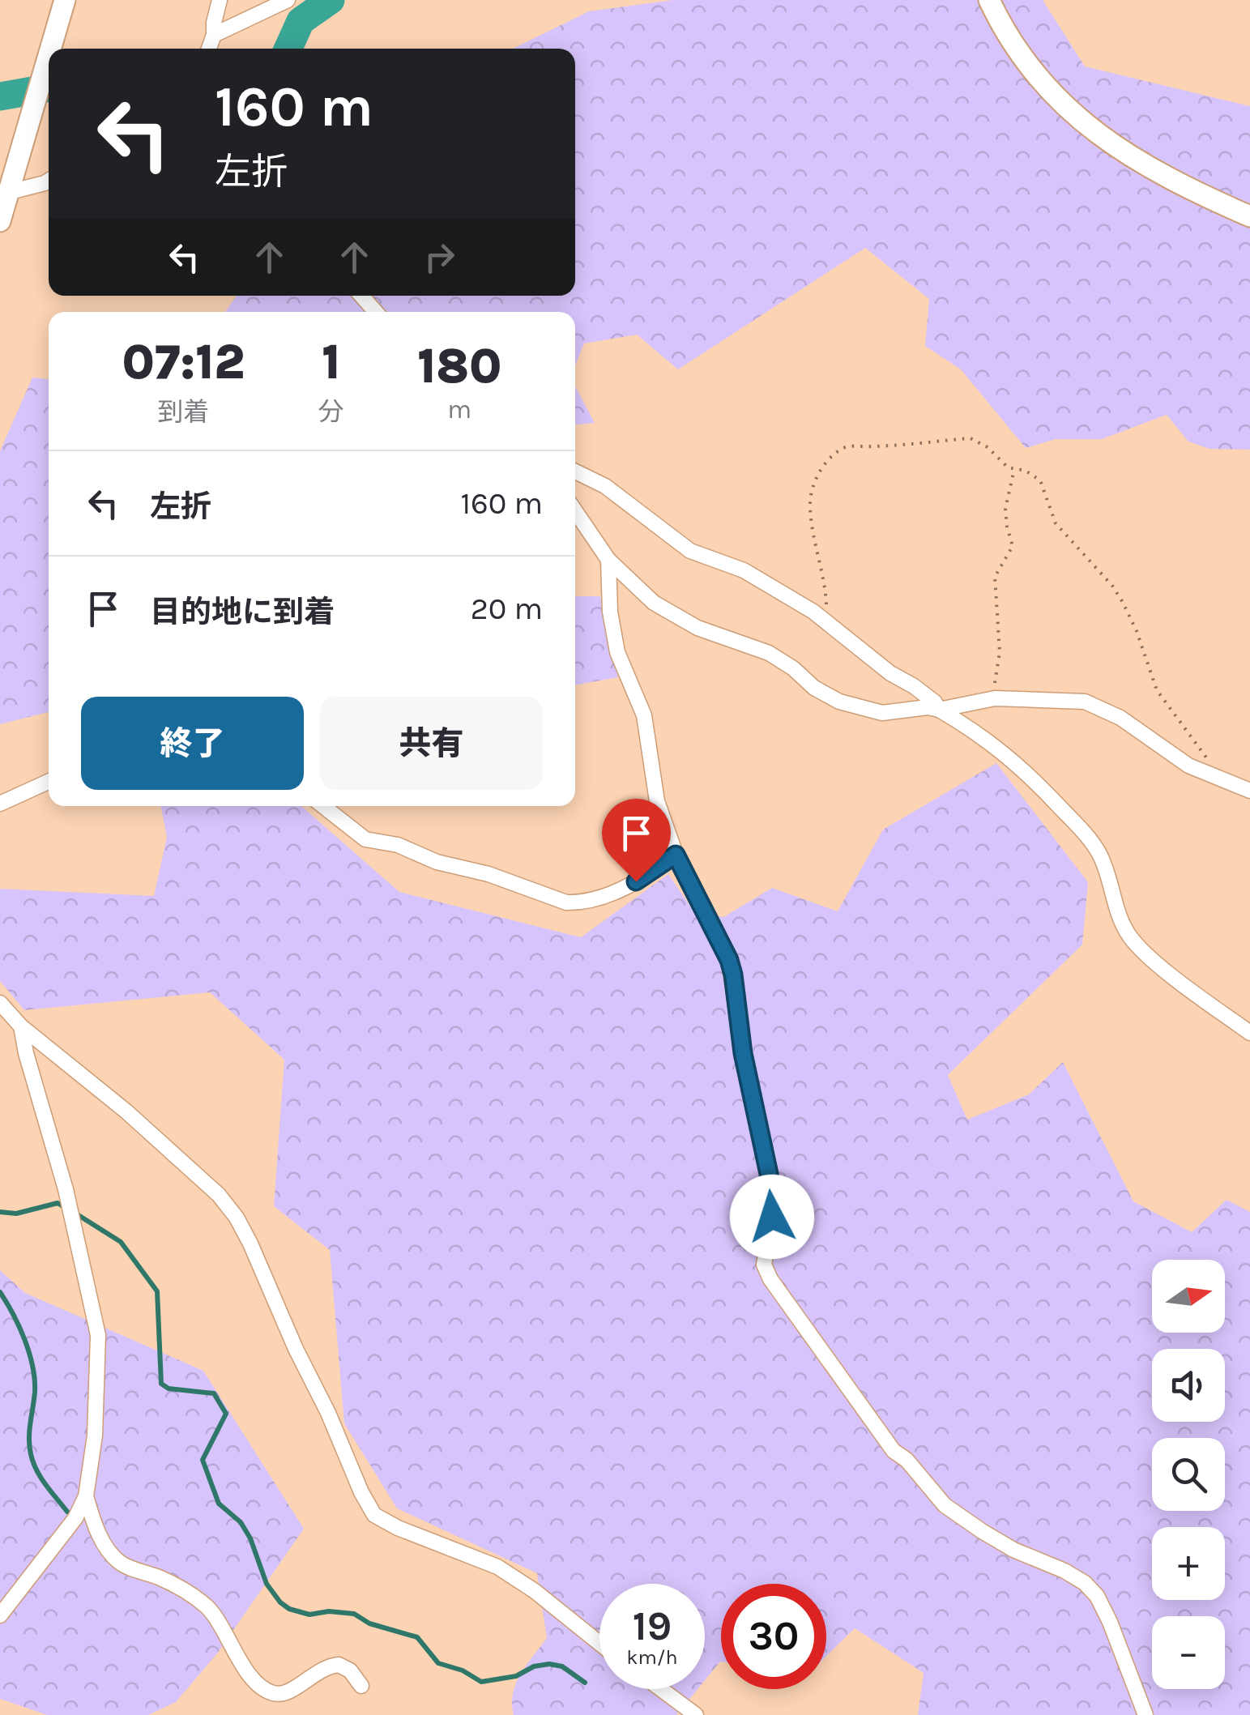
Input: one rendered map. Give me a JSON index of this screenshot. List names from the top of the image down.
{
  "north": "right",
  "page": {
    "turn": ["160 m", "左折"],
    "eta": [
      "07:12",
      "到着",
      "1",
      "分",
      "180",
      "m"
    ],
    "list": [
      {
        "name": "左折",
        "value": "160 m"
      },
      {
        "name": "目的地に到着",
        "value": "20 m"
      }
    ],
    "buttons": ["終了", "共有"],
    "map_buttons": ["+", "−"],
    "speed": "19 km/h",
    "limit": "30"
  }
}
